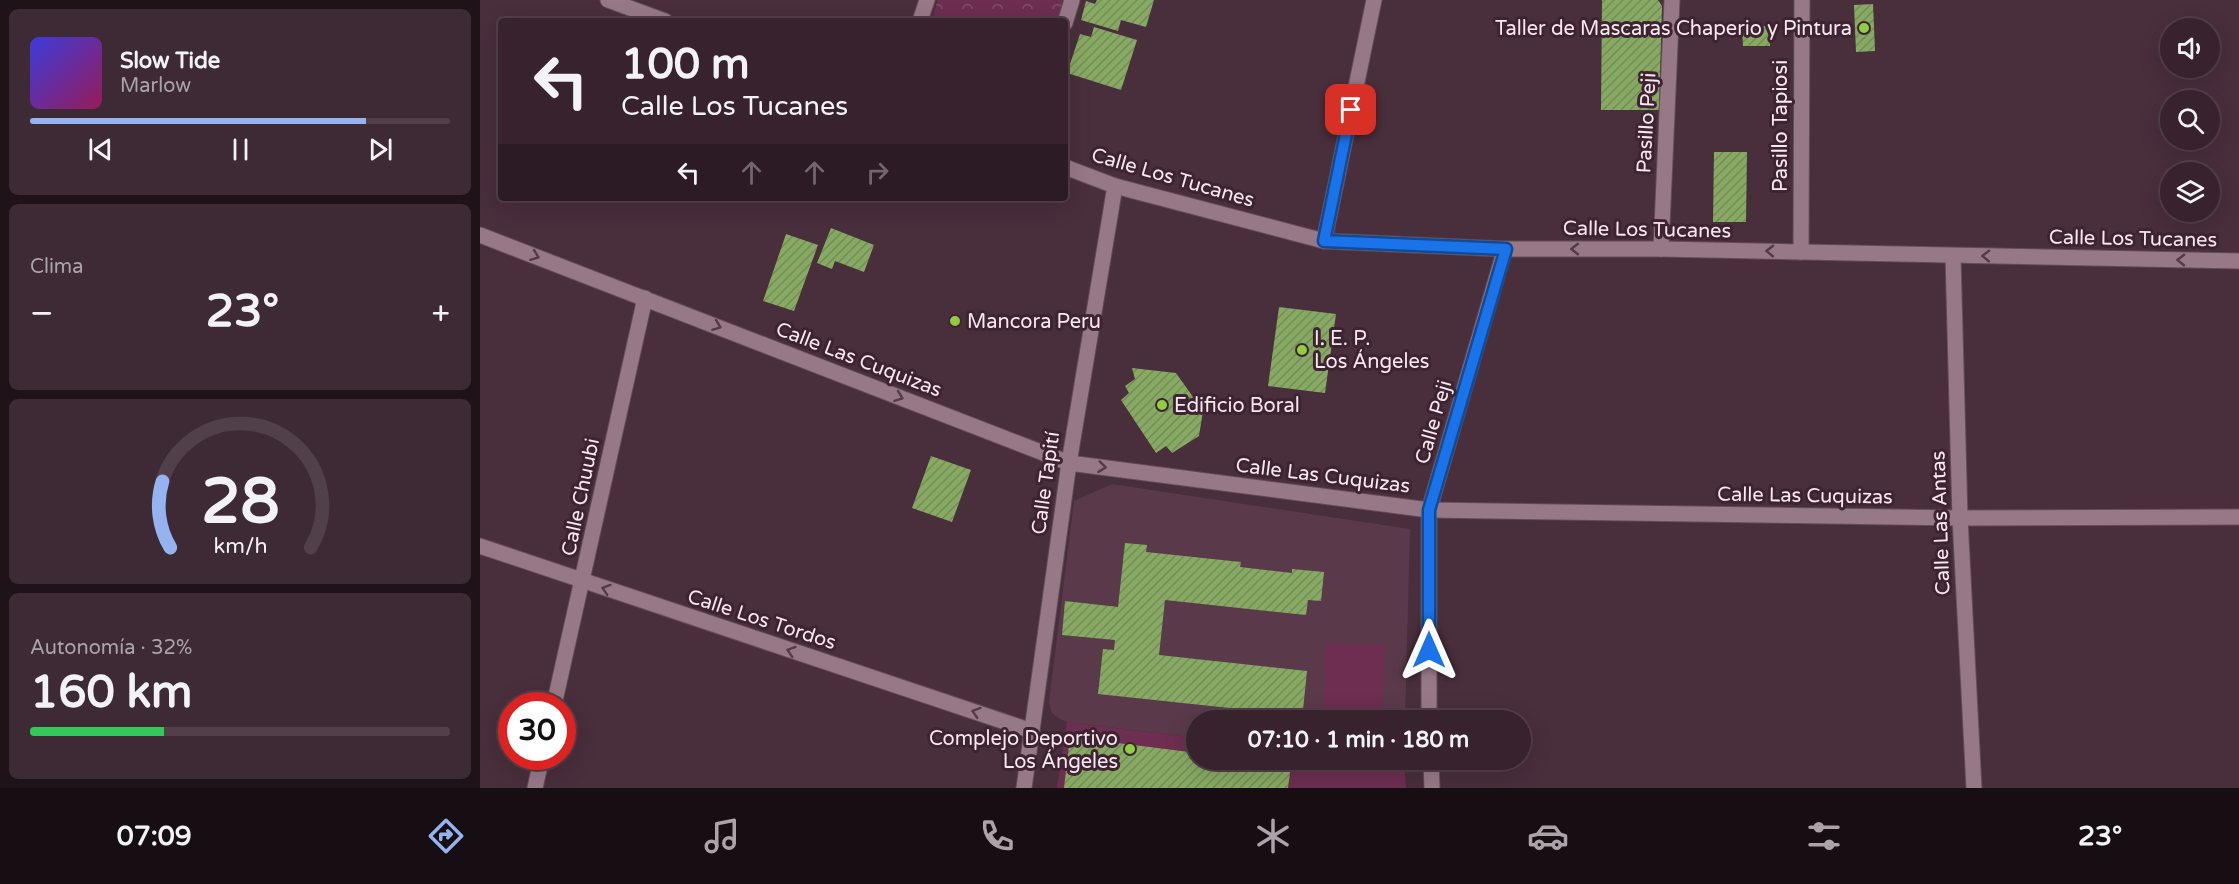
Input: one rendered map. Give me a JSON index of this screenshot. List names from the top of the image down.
{
  "streets": {
    "street": [
      "Pasillo Peji",
      "Pasillo Tapiosi",
      "Calle Los Tucanes",
      "Calle Las Cuquizas",
      "Calle Peji",
      "Calle Tapití",
      "Calle Chuubi",
      "Calle Las Antas",
      "Calle Los Tordos"
    ]
  },
  "crossings": [
    ["Pasillo Peji", "Calle Los Tucanes"],
    ["Pasillo Tapiosi", "Calle Los Tucanes"],
    ["Calle Los Tucanes", "Calle Peji"],
    ["Calle Los Tucanes", "Calle Tapití"],
    ["Calle Los Tucanes", "Calle Las Antas"],
    ["Calle Las Cuquizas", "Calle Peji"],
    ["Calle Las Cuquizas", "Calle Tapití"],
    ["Calle Las Cuquizas", "Calle Chuubi"],
    ["Calle Las Cuquizas", "Calle Las Antas"],
    ["Calle Tapití", "Calle Los Tordos"],
    ["Calle Chuubi", "Calle Los Tordos"]
  ],
  "one_way": ["Calle Los Tucanes", "Calle Las Cuquizas", "Calle Los Tordos"],
  "places": [
    "Taller de Mascaras Chaperio y Pintura",
    "Mancora Peru",
    "I. E. P. Los Ángeles",
    "Edificio Boral",
    "Complejo Deportivo Los Ángeles"
  ],
  "page": {
    "turn": ["100 m", "Calle Los Tucanes"],
    "song": ["Slow Tide", "Marlow"],
    "tile": [
      "Clima",
      ["Autonomía · 32%", "160 km"]
    ],
    "heat": ["−", "23°", "+"],
    "limit": "30",
    "trip": "07:10 · 1 min · 180 m",
    "tabs": ["07:09", "23°"],
    "gauge": ["28", "km/h"]
  }
}
